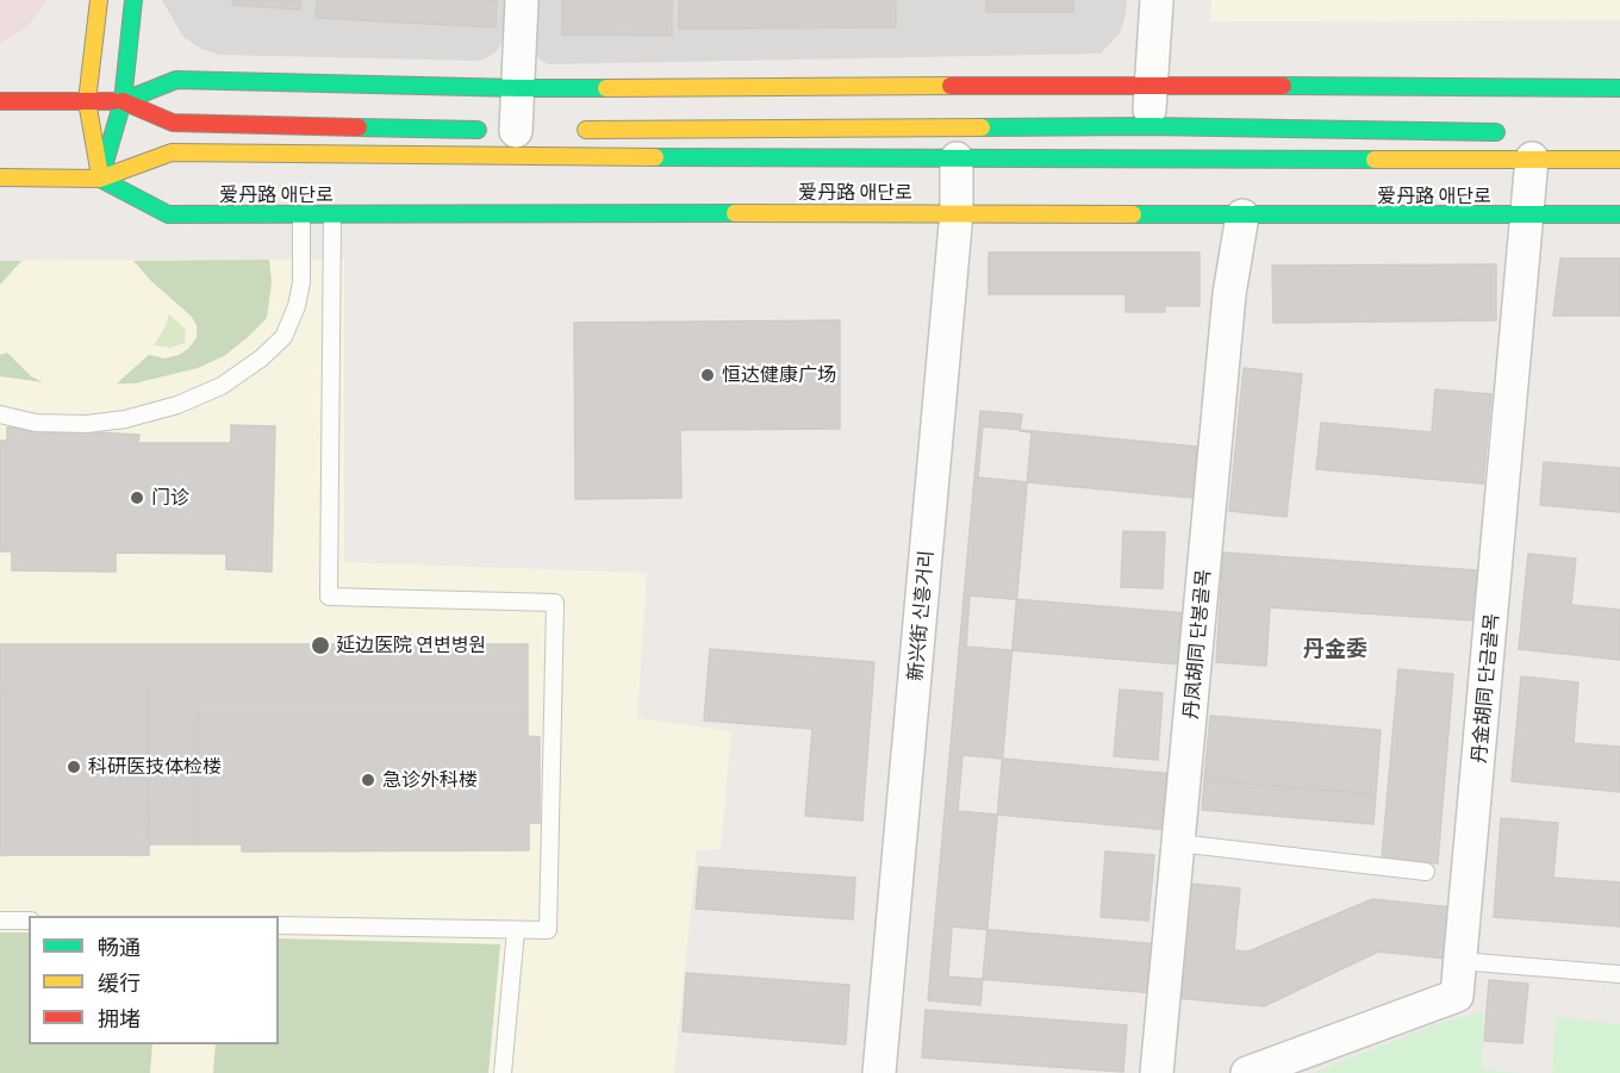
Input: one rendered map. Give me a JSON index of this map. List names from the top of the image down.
{
  "streets": {
    "main road": ["爱丹路 애단로"],
    "street": ["新兴街 신흥거리", "丹凤胡同 단봉골목", "丹金胡同 단금골목"]
  },
  "crossings": [
    ["爱丹路 애단로", "新兴街 신흥거리"],
    ["爱丹路 애단로", "丹凤胡同 단봉골목"],
    ["爱丹路 애단로", "丹金胡同 단금골목"]
  ],
  "districts": ["丹金委"],
  "places": [
    "恒达健康广场",
    "门诊",
    "延边医院 연변병원",
    "科研医技体检楼",
    "急诊外科楼"
  ],
  "legend": ["畅通", "缓行", "拥堵"]
}
